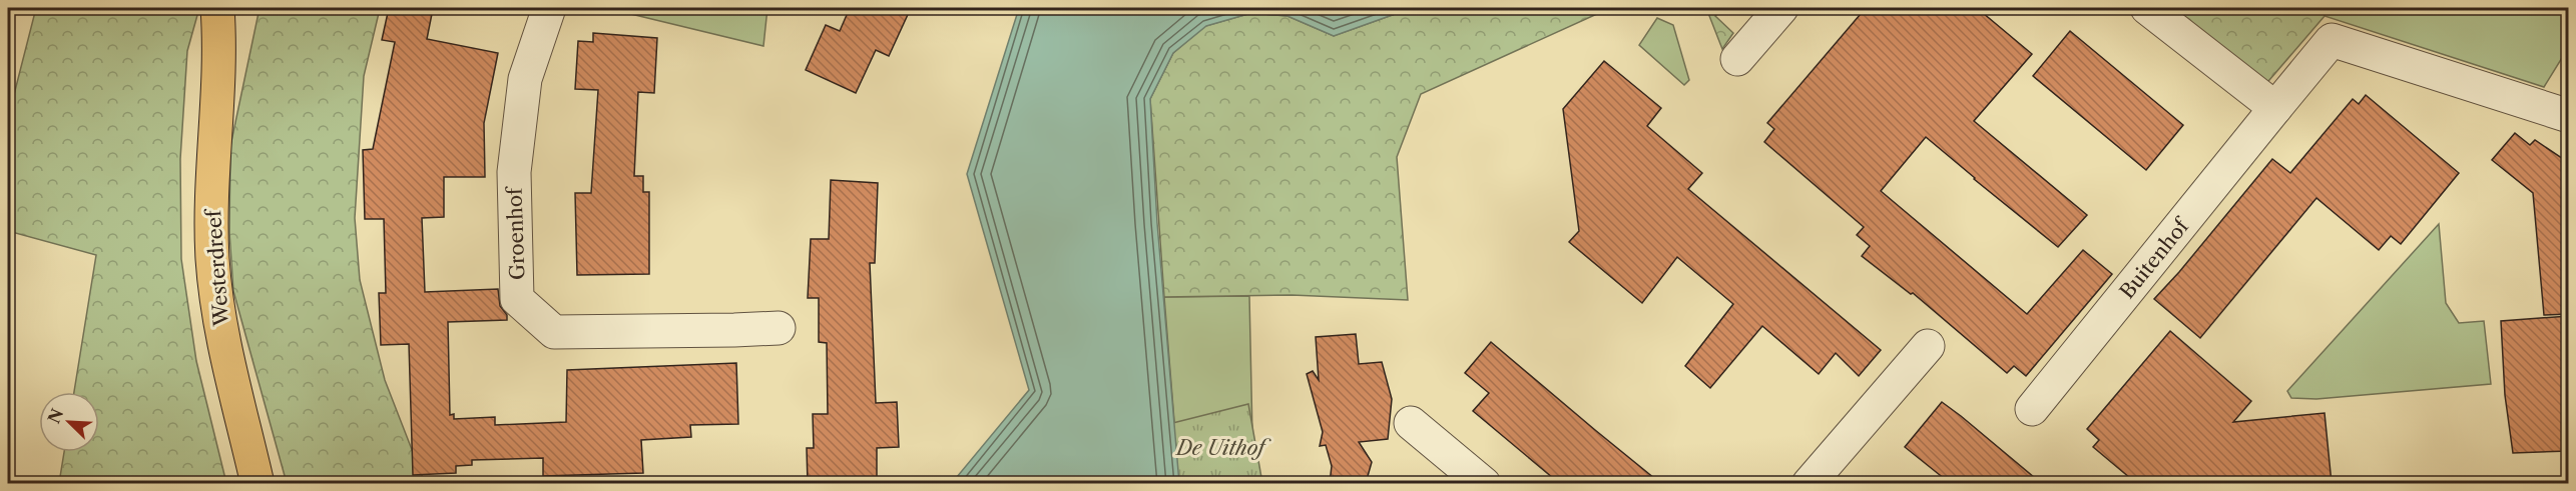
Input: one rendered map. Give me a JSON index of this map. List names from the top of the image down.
{
  "streets": {
    "main road": ["Westerdreef"],
    "street": ["Groenhof", "Buitenhof"]
  },
  "parks": ["De Uithof"],
  "north": "top left"
}
